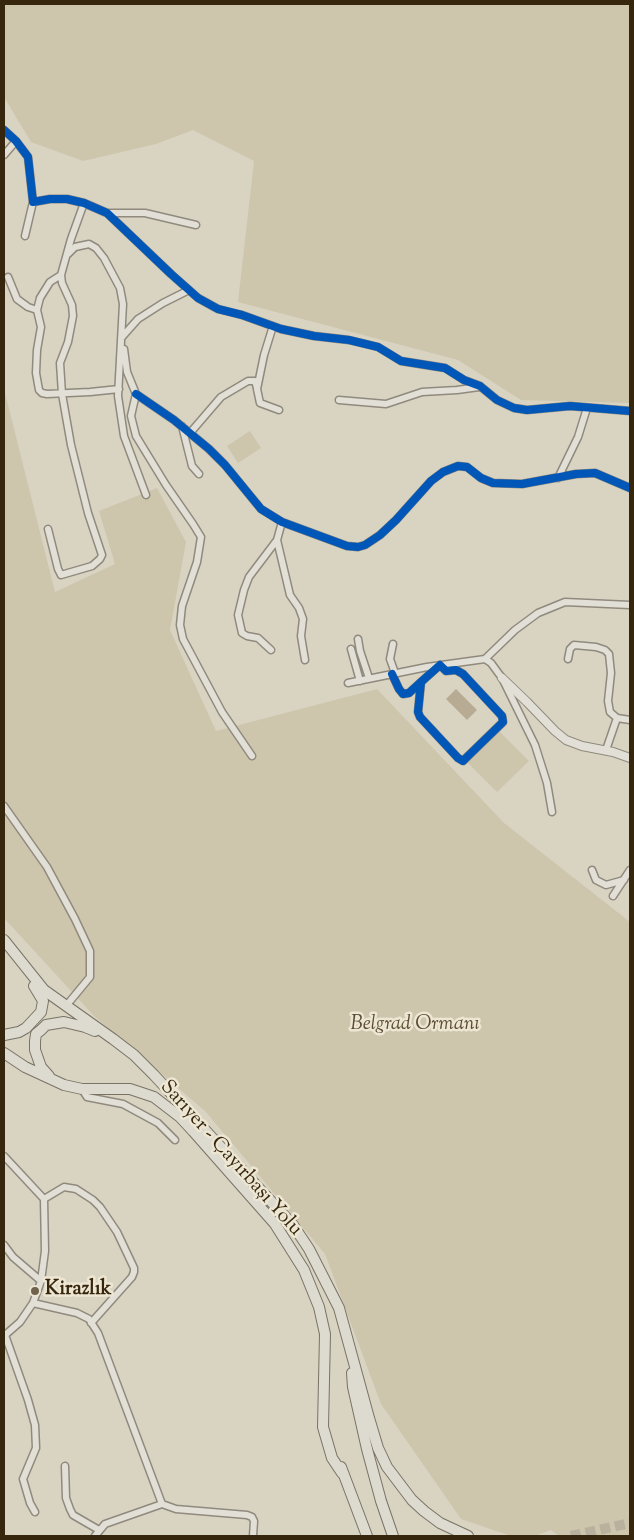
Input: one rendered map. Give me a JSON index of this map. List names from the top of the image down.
{
  "streets": {
    "main road": ["Sarıyer - Çayırbaşı Yolu"]
  },
  "parks": ["Belgrad Ormanı"],
  "places": ["Kirazlık"]
}
